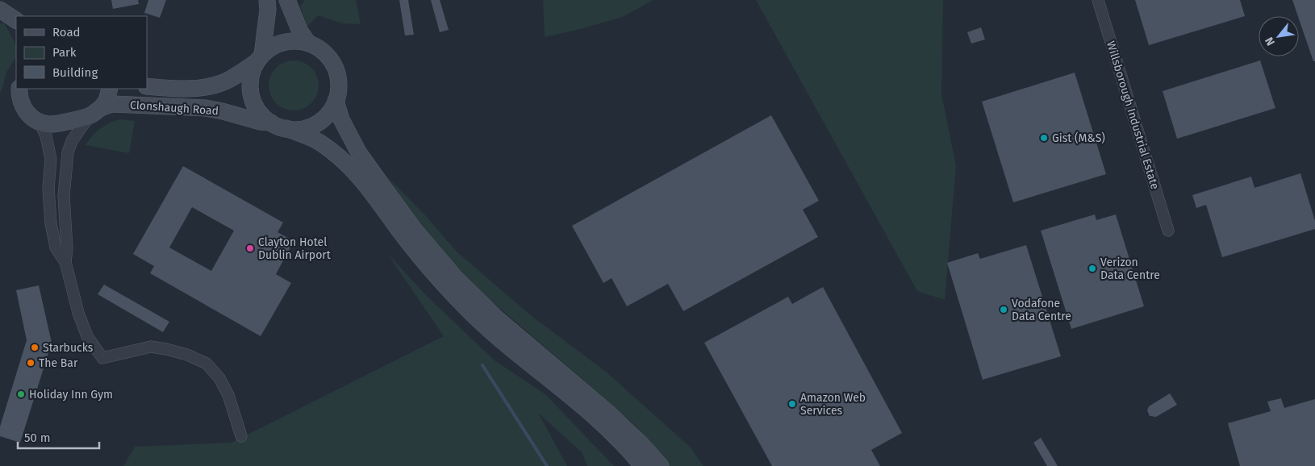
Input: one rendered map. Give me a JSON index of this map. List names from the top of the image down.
{
  "streets": {
    "main road": ["Clonshaugh Road"],
    "street": ["Willsborough Industrial Estate"]
  },
  "places": [
    "Gist (M&S)",
    "Clayton Hotel Dublin Airport",
    "Verizon Data Centre",
    "Vodafone Data Centre",
    "Starbucks",
    "The Bar",
    "Holiday Inn Gym",
    "Amazon Web Services"
  ],
  "legend": ["Road", "Park", "Building"],
  "scale_bar": "50 m",
  "north": "bottom left"
}
